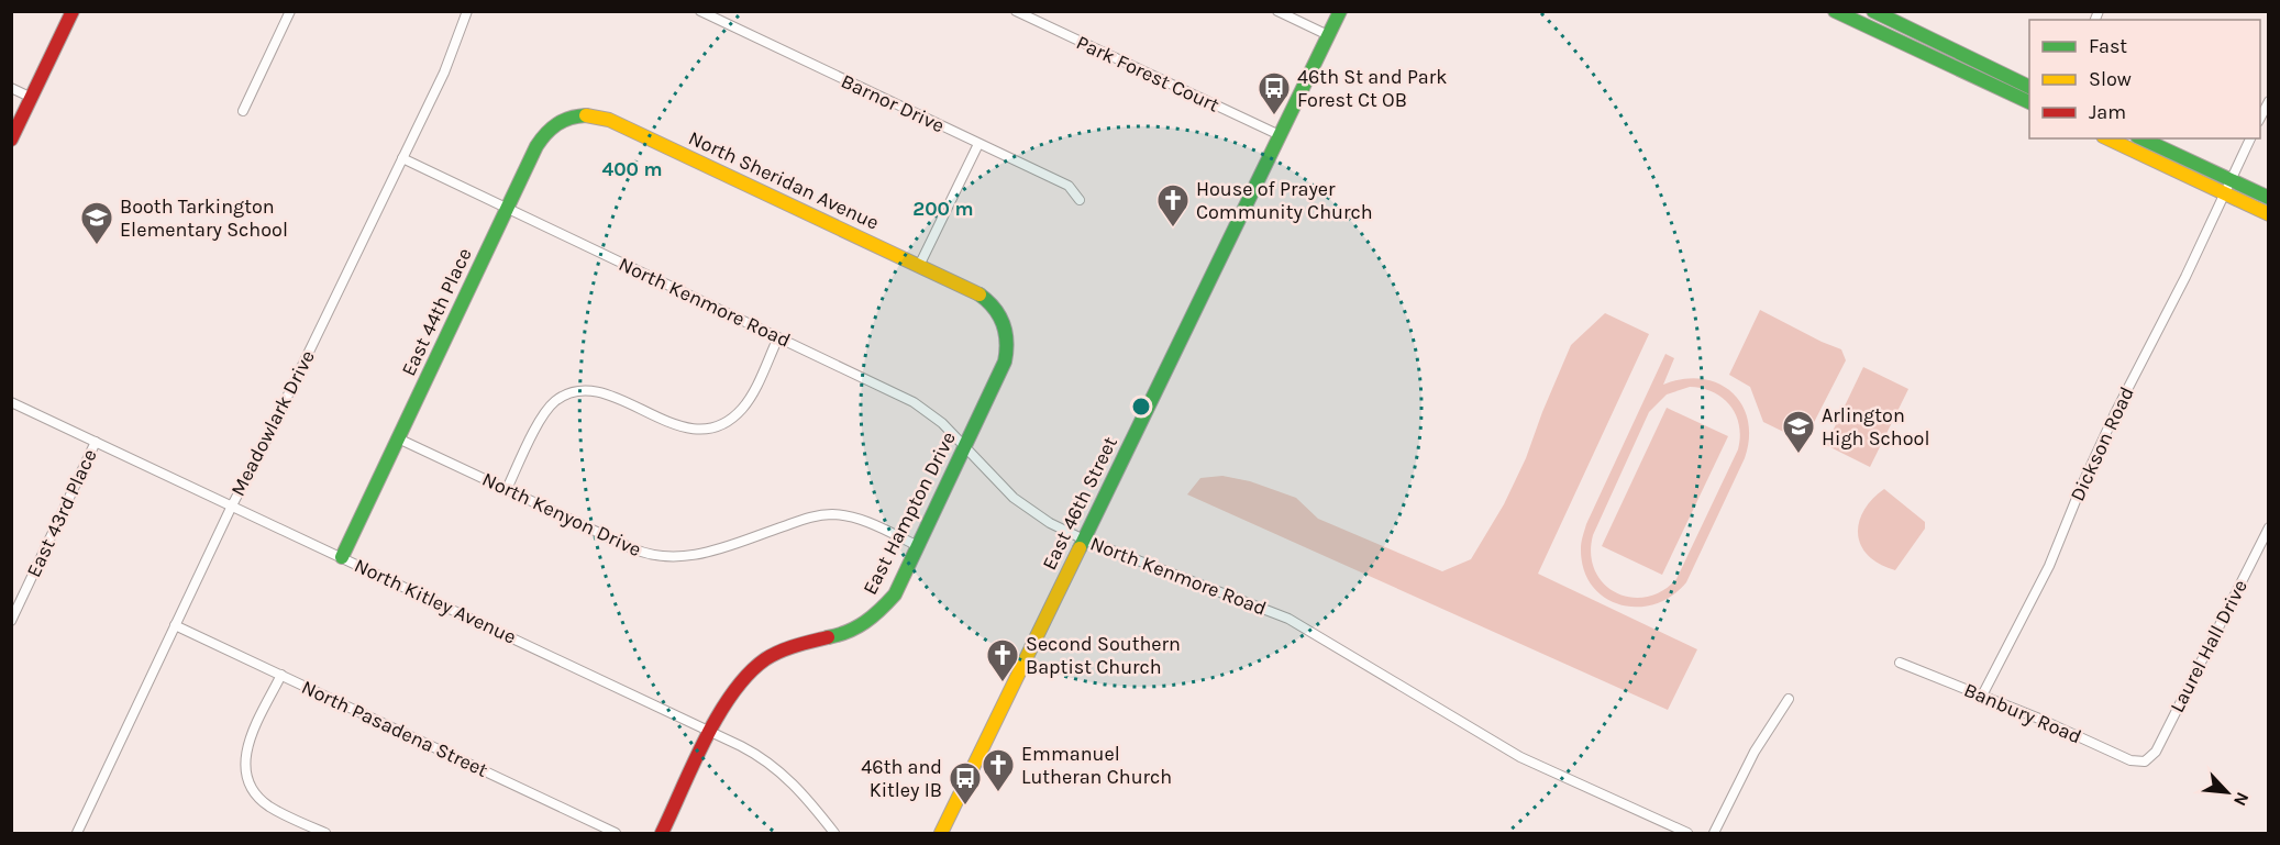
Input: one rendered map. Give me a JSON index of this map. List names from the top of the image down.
{
  "streets": {
    "street": [
      "Park Forest Court",
      "Barnor Drive",
      "North Sheridan Avenue",
      "North Kenmore Road",
      "East 44th Place",
      "Meadowlark Drive",
      "Dickson Road",
      "East 46th Street",
      "East 43rd Place",
      "East Hampton Drive",
      "North Kenyon Drive",
      "North Kitley Avenue",
      "Laurel Hall Drive",
      "Banbury Road",
      "North Pasadena Street"
    ]
  },
  "crossings": [
    ["Park Forest Court", "East 46th Street"],
    ["North Sheridan Avenue", "East 44th Place"],
    ["North Sheridan Avenue", "East Hampton Drive"],
    ["North Kenmore Road", "East 44th Place"],
    ["North Kenmore Road", "Meadowlark Drive"],
    ["North Kenmore Road", "East 46th Street"],
    ["North Kenmore Road", "East Hampton Drive"],
    ["East 44th Place", "North Kenyon Drive"],
    ["East 44th Place", "North Kitley Avenue"],
    ["Meadowlark Drive", "North Kitley Avenue"],
    ["Meadowlark Drive", "North Pasadena Street"],
    ["Dickson Road", "Banbury Road"],
    ["East 43rd Place", "North Kitley Avenue"],
    ["East Hampton Drive", "North Kenyon Drive"],
    ["East Hampton Drive", "North Kitley Avenue"],
    ["Laurel Hall Drive", "Banbury Road"]
  ],
  "places": {
    "bus stop": ["46th St and Park Forest Ct OB", "46th and Kitley IB"],
    "church": ["House of Prayer Community Church", "Second Southern Baptist Church", "Emmanuel Lutheran Church"],
    "school or university": ["Booth Tarkington Elementary School", "Arlington High School"]
  },
  "legend": ["Fast", "Slow", "Jam"],
  "north": "bottom right",
  "rings": ["400 m", "200 m"]
}
